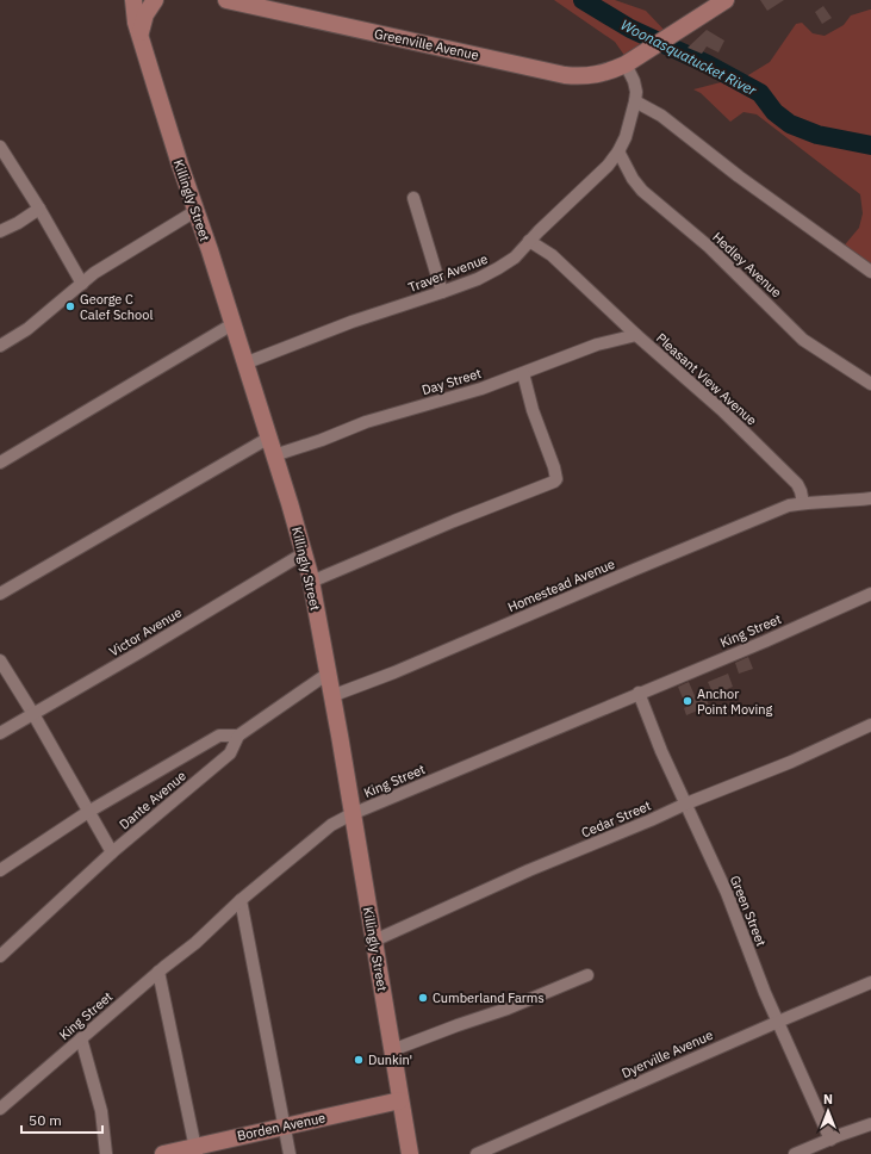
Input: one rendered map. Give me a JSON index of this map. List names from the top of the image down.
{
  "streets": {
    "main road": ["Greenville Avenue", "Killingly Street", "Borden Avenue"],
    "street": [
      "Hedley Avenue",
      "Traver Avenue",
      "Pleasant View Avenue",
      "Day Street",
      "Homestead Avenue",
      "King Street",
      "Victor Avenue",
      "Dante Avenue",
      "Cedar Street",
      "Green Street",
      "Dyerville Avenue"
    ]
  },
  "crossings": [
    ["Greenville Avenue", "Traver Avenue"],
    ["Killingly Street", "Traver Avenue"],
    ["Killingly Street", "Day Street"],
    ["Killingly Street", "Homestead Avenue"],
    ["Killingly Street", "King Street"],
    ["Killingly Street", "Victor Avenue"],
    ["Killingly Street", "Dante Avenue"],
    ["Killingly Street", "Cedar Street"],
    ["Killingly Street", "Borden Avenue"],
    ["Hedley Avenue", "Traver Avenue"],
    ["Traver Avenue", "Pleasant View Avenue"],
    ["Pleasant View Avenue", "Day Street"],
    ["Pleasant View Avenue", "Homestead Avenue"],
    ["King Street", "Green Street"],
    ["Cedar Street", "Green Street"],
    ["Green Street", "Dyerville Avenue"]
  ],
  "water": ["Woonasquatucket River"],
  "places": [
    "George C Calef School",
    "Anchor Point Moving",
    "Cumberland Farms",
    "Dunkin'"
  ],
  "scale_bar": "50 m",
  "north": "top"
}
